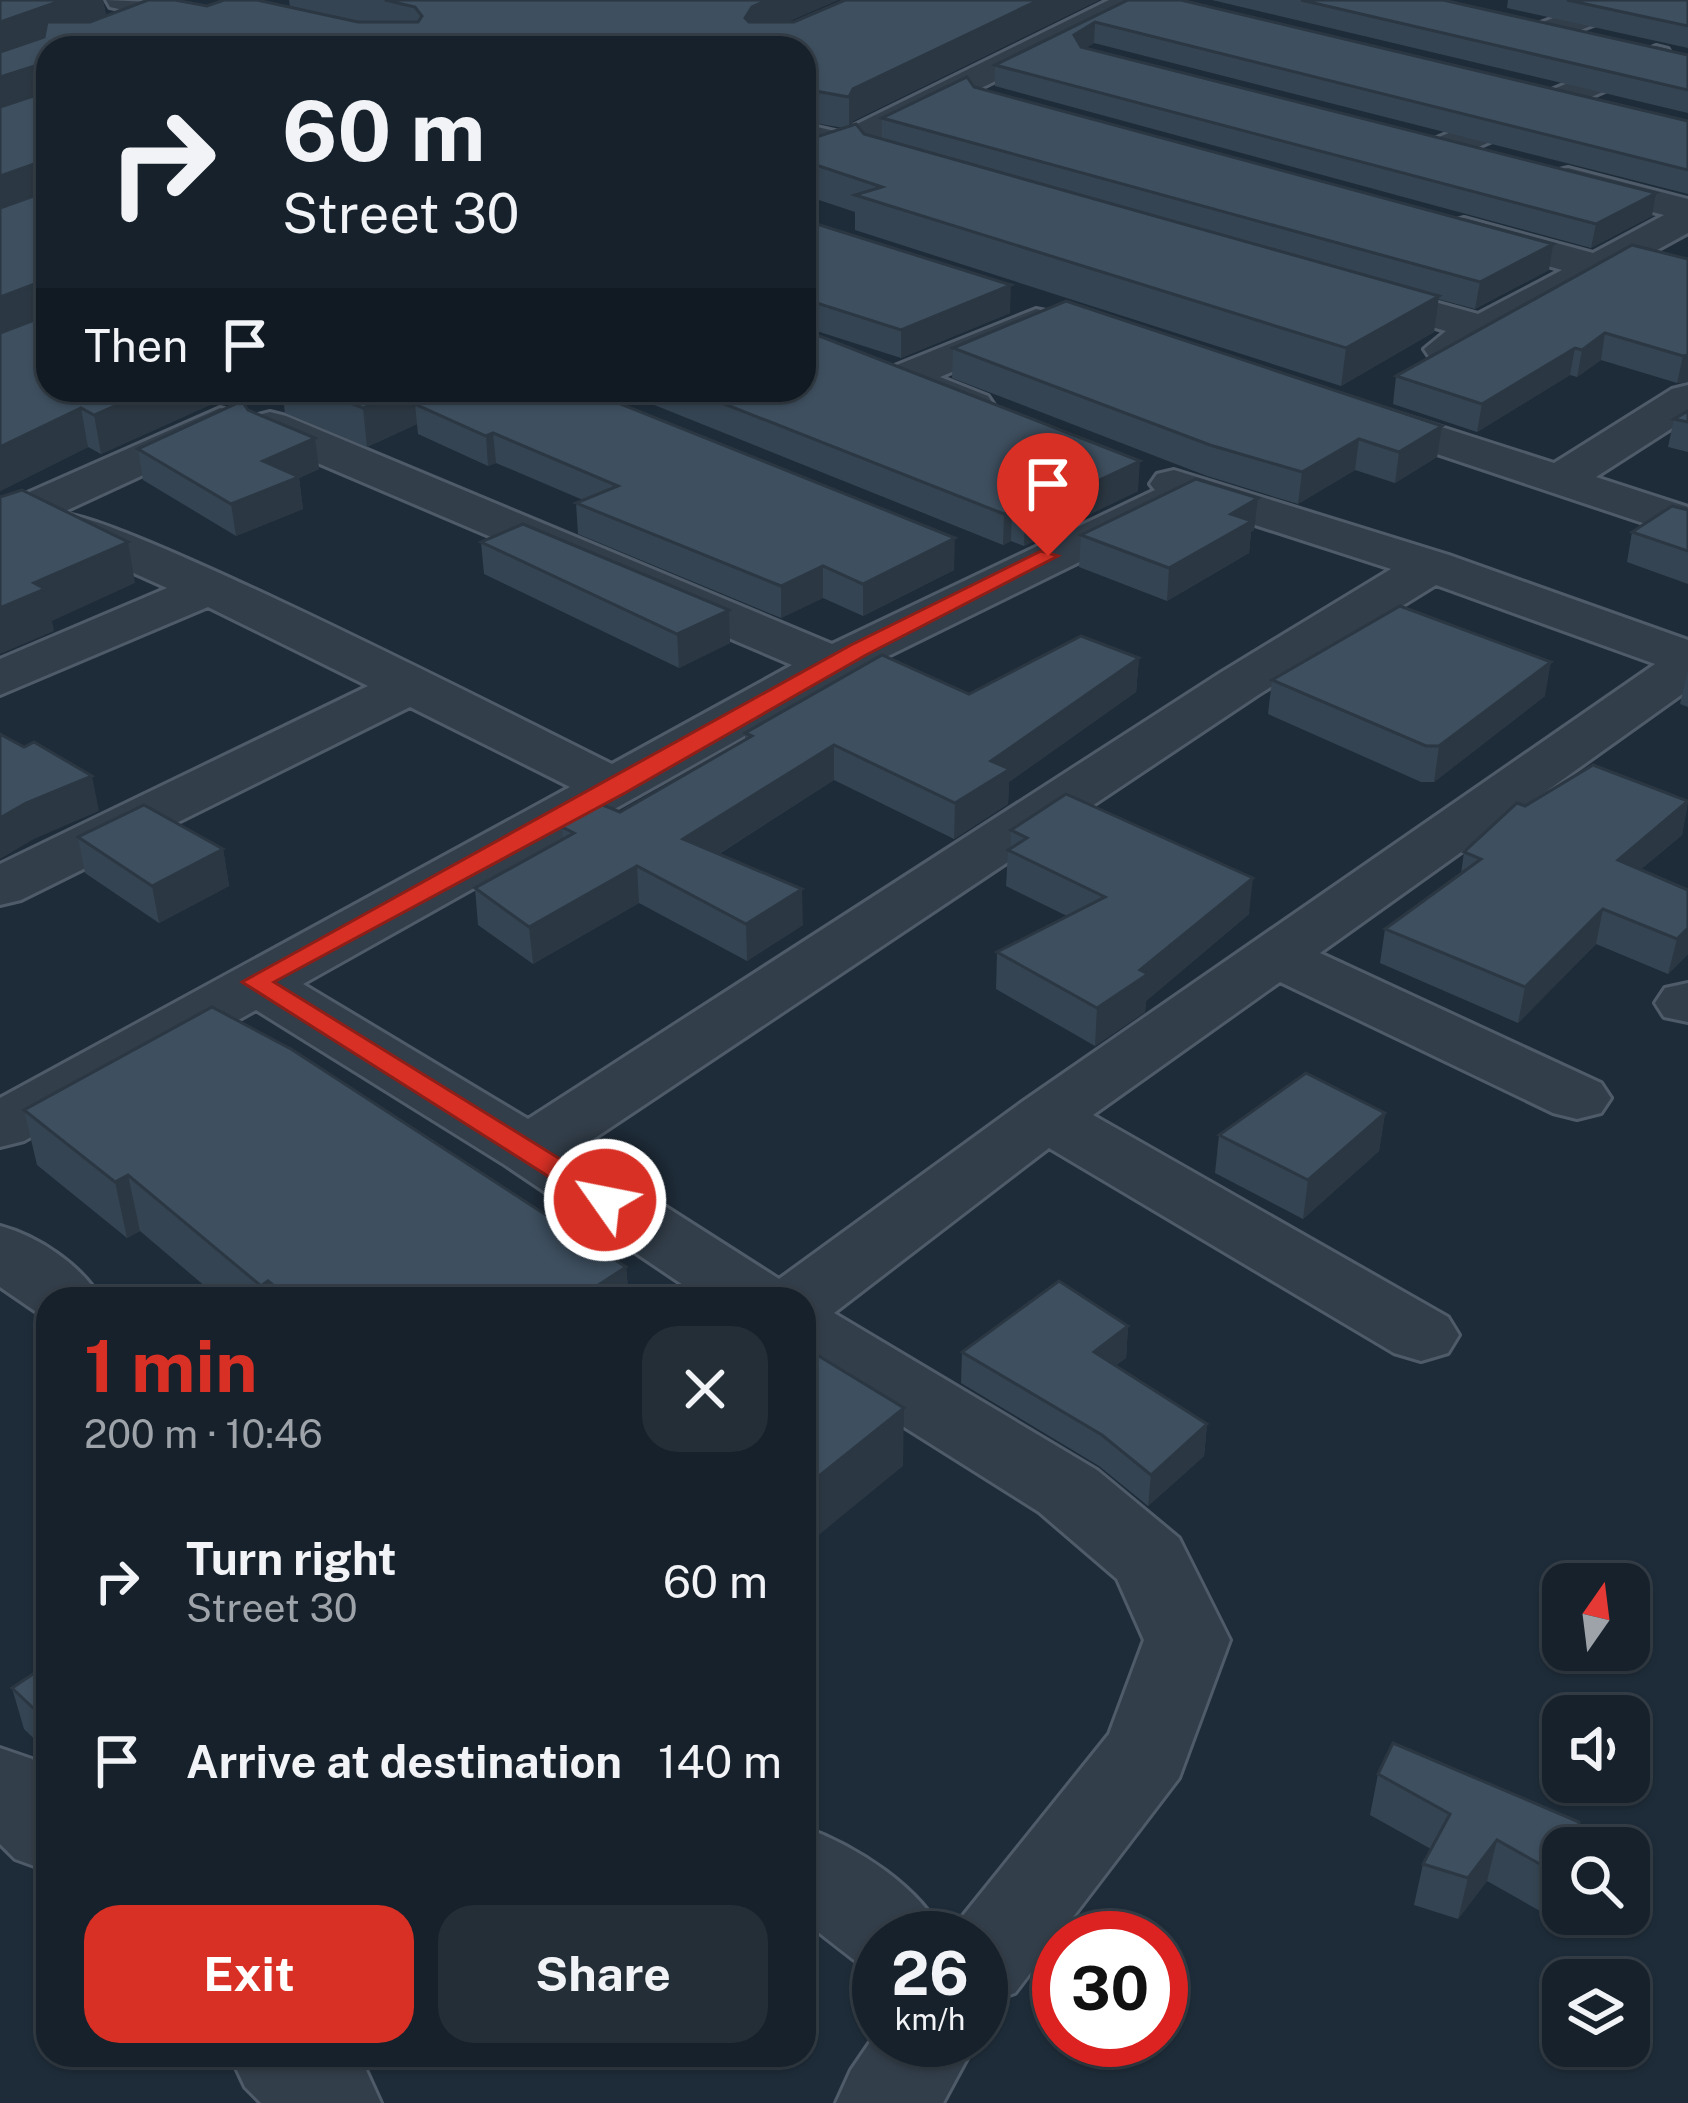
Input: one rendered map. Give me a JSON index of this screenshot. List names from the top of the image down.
{
  "north": "top",
  "page": {
    "turn": ["60 m", "Street 30"],
    "then": "Then",
    "heading": ["1 min", "200 m · 10:46"],
    "list": [
      {
        "name": "Turn right",
        "note": "Street 30",
        "value": "60 m"
      },
      {
        "name": "Arrive at destination",
        "value": "140 m"
      }
    ],
    "buttons": ["Exit", "Share"],
    "speed": "26 km/h",
    "limit": "30"
  }
}
